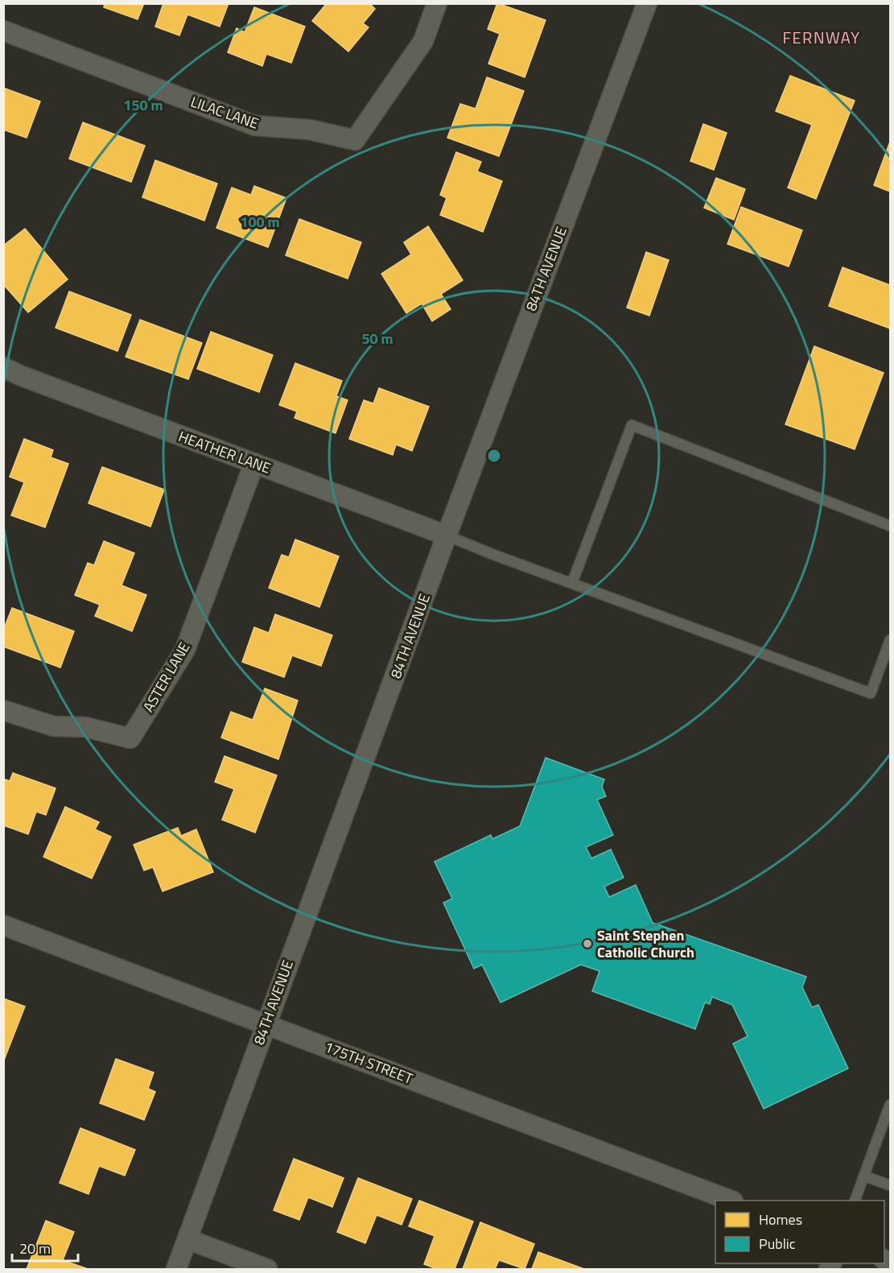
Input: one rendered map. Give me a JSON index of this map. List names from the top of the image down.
{
  "streets": {
    "street": [
      "LILAC LANE",
      "84TH AVENUE",
      "HEATHER LANE",
      "ASTER LANE",
      "175TH STREET"
    ]
  },
  "crossings": [
    ["84TH AVENUE", "HEATHER LANE"],
    ["84TH AVENUE", "175TH STREET"],
    ["HEATHER LANE", "ASTER LANE"]
  ],
  "districts": ["FERNWAY"],
  "places": ["Saint Stephen Catholic Church"],
  "legend": ["Homes", "Public"],
  "scale_bar": "20 m",
  "rings": ["150 m", "100 m", "50 m"]
}
